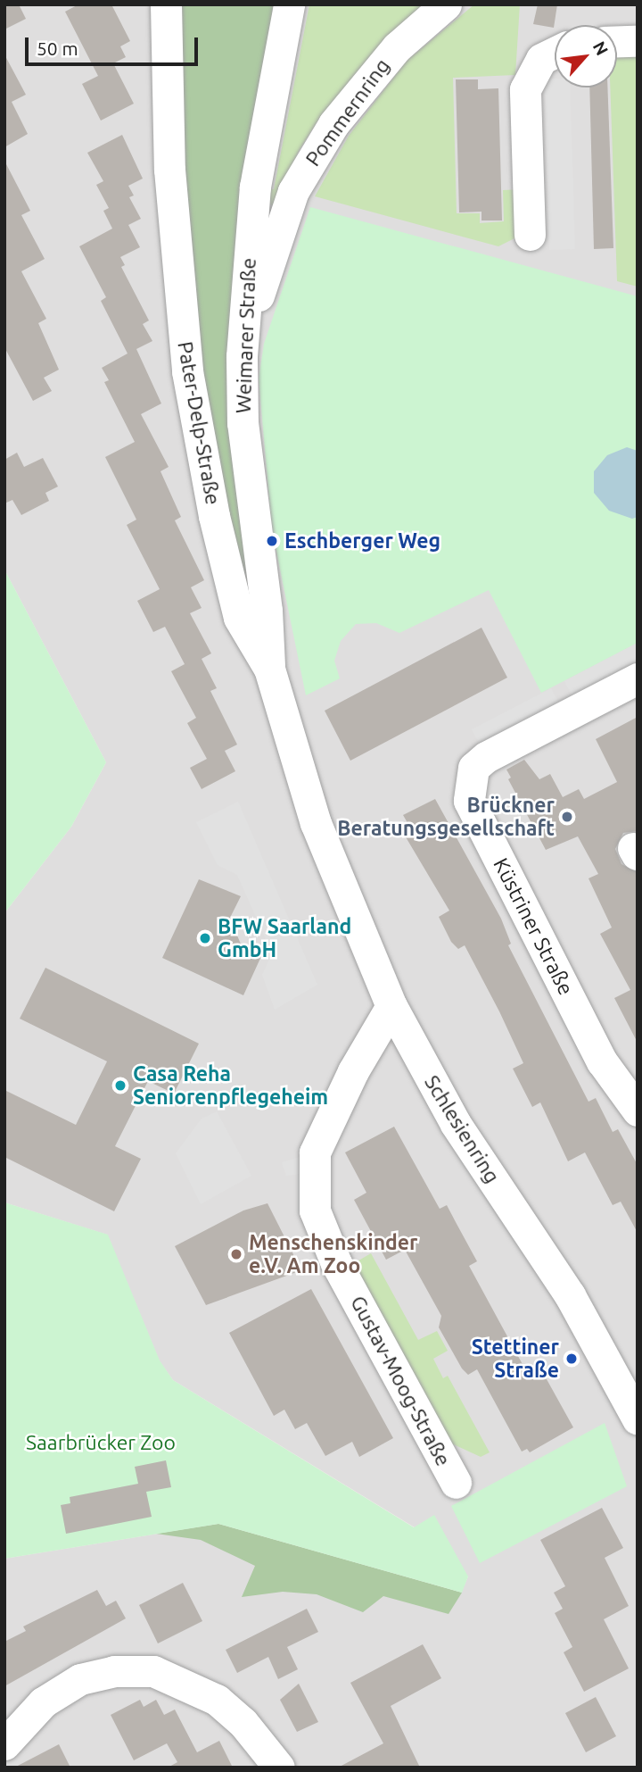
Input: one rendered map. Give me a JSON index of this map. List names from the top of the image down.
{
  "streets": {
    "street": [
      "Pommernring",
      "Weimarer Straße",
      "Pater-Delp-Straße",
      "Küstriner Straße",
      "Schlesienring",
      "Gustav-Moog-Straße"
    ]
  },
  "crossings": [
    ["Pommernring", "Weimarer Straße"],
    ["Weimarer Straße", "Pater-Delp-Straße"],
    ["Pater-Delp-Straße", "Schlesienring"],
    ["Schlesienring", "Gustav-Moog-Straße"]
  ],
  "parks": ["Saarbrücker Zoo"],
  "places": [
    "Eschberger Weg",
    "Brückner Beratungsgesellschaft",
    "BFW Saarland GmbH",
    "Casa Reha Seniorenpflegeheim",
    "Menschenskinder e.V. Am Zoo",
    "Stettiner Straße"
  ],
  "scale_bar": "50 m",
  "north": "top right"
}
